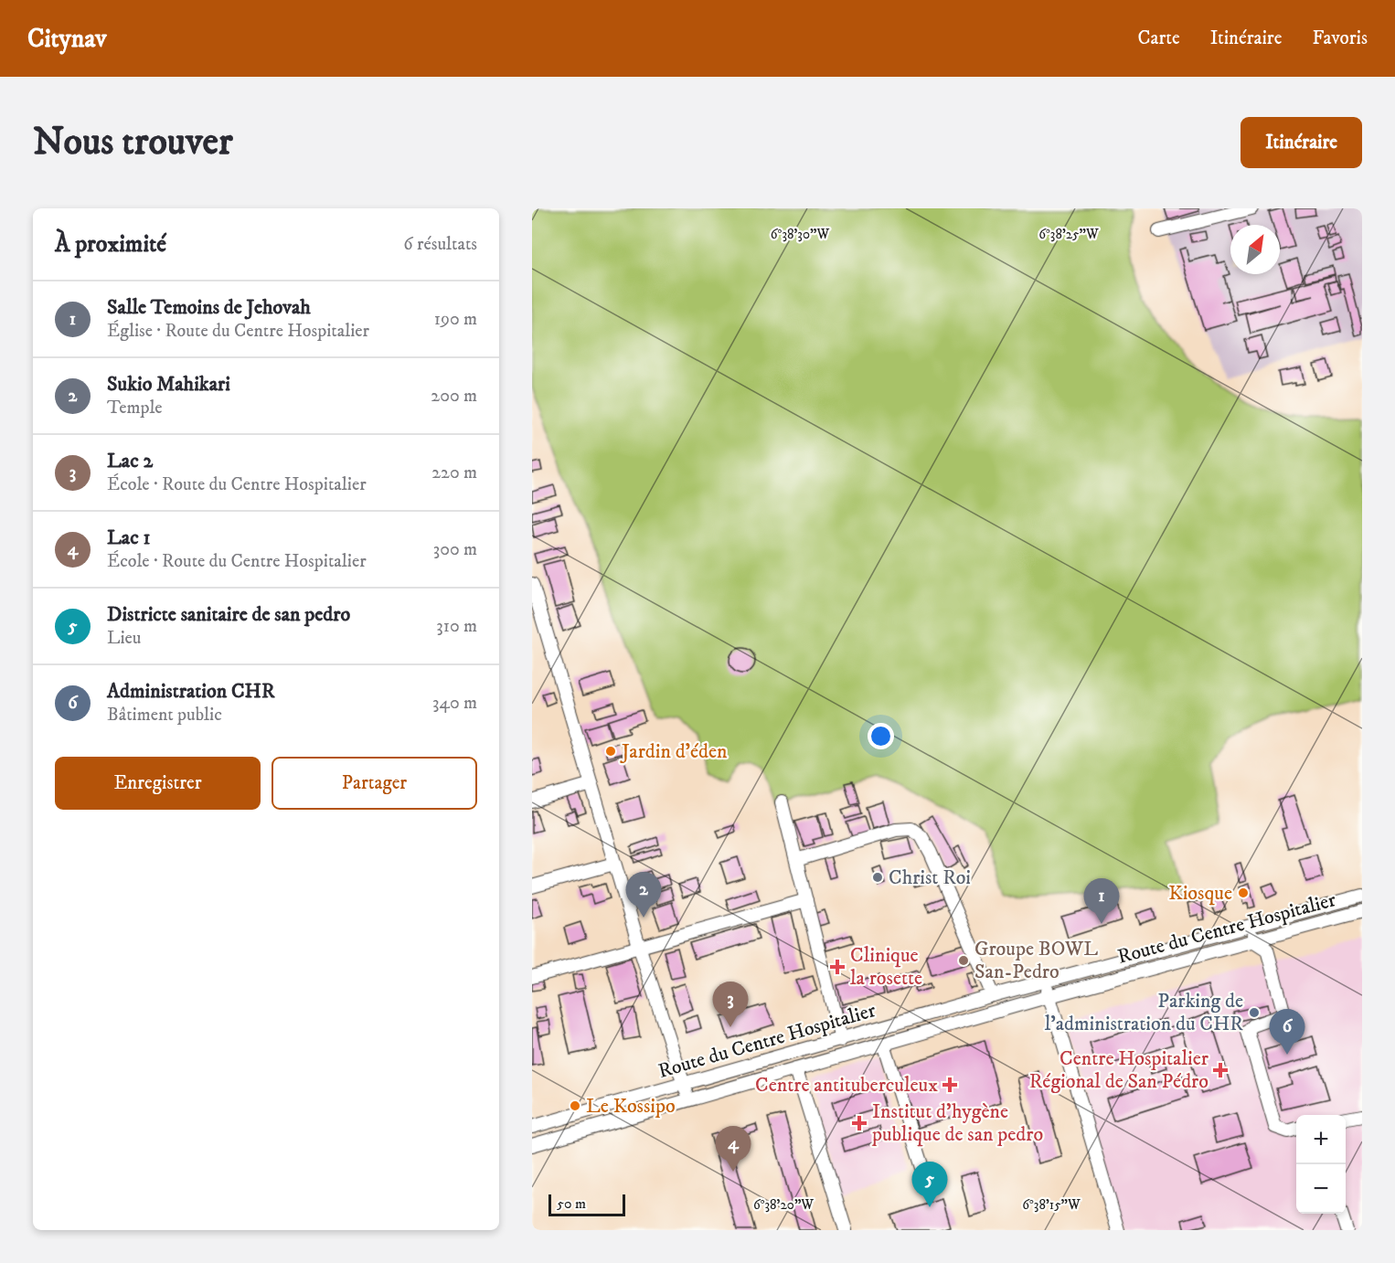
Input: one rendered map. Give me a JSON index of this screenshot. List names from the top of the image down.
{
  "streets": {
    "street": ["Route du Centre Hospitalier"]
  },
  "places": {
    "other": [
      "Jardin d'éden",
      "Christ Roi",
      "Kiosque",
      "Groupe BOWL San-Pedro",
      "Parking de l'administration du CHR",
      "Le Kossipo"
    ],
    "health": [
      "Clinique la rosette",
      "Centre Hospitalier Régional de San Pédro",
      "Centre antituberculeux",
      "Institut d'hygène publique de san pedro"
    ]
  },
  "scale_bar": "50 m",
  "north": "top right",
  "page": {
    "header": "Citynav",
    "nav": ["Carte", "Itinéraire", "Favoris"],
    "buttons": [
      "Itinéraire",
      ["Enregistrer", "Partager"]
    ],
    "title": "Nous trouver",
    "heading": ["À proximité", "6 résultats"],
    "list": [
      {
        "mark": "1",
        "name": "Salle Temoins de Jehovah",
        "note": "Église · Route du Centre Hospitalier",
        "value": "190 m"
      },
      {
        "mark": "2",
        "name": "Sukio Mahikari",
        "note": "Temple",
        "value": "200 m"
      },
      {
        "mark": "3",
        "name": "Lac 2",
        "note": "École · Route du Centre Hospitalier",
        "value": "220 m"
      },
      {
        "mark": "4",
        "name": "Lac 1",
        "note": "École · Route du Centre Hospitalier",
        "value": "300 m"
      },
      {
        "mark": "5",
        "name": "Districte sanitaire de san pedro",
        "note": "Lieu",
        "value": "310 m"
      },
      {
        "mark": "6",
        "name": "Administration CHR",
        "note": "Bâtiment public",
        "value": "340 m"
      }
    ],
    "pins": [
      "2",
      "1",
      "3",
      "6",
      "4",
      "5"
    ],
    "map_buttons": ["+", "−"],
    "scale": "50 m"
  },
  "coordinates": [
    "6°38'30\"W",
    "6°38'25\"W",
    "6°38'20\"W",
    "6°38'15\"W"
  ]
}
